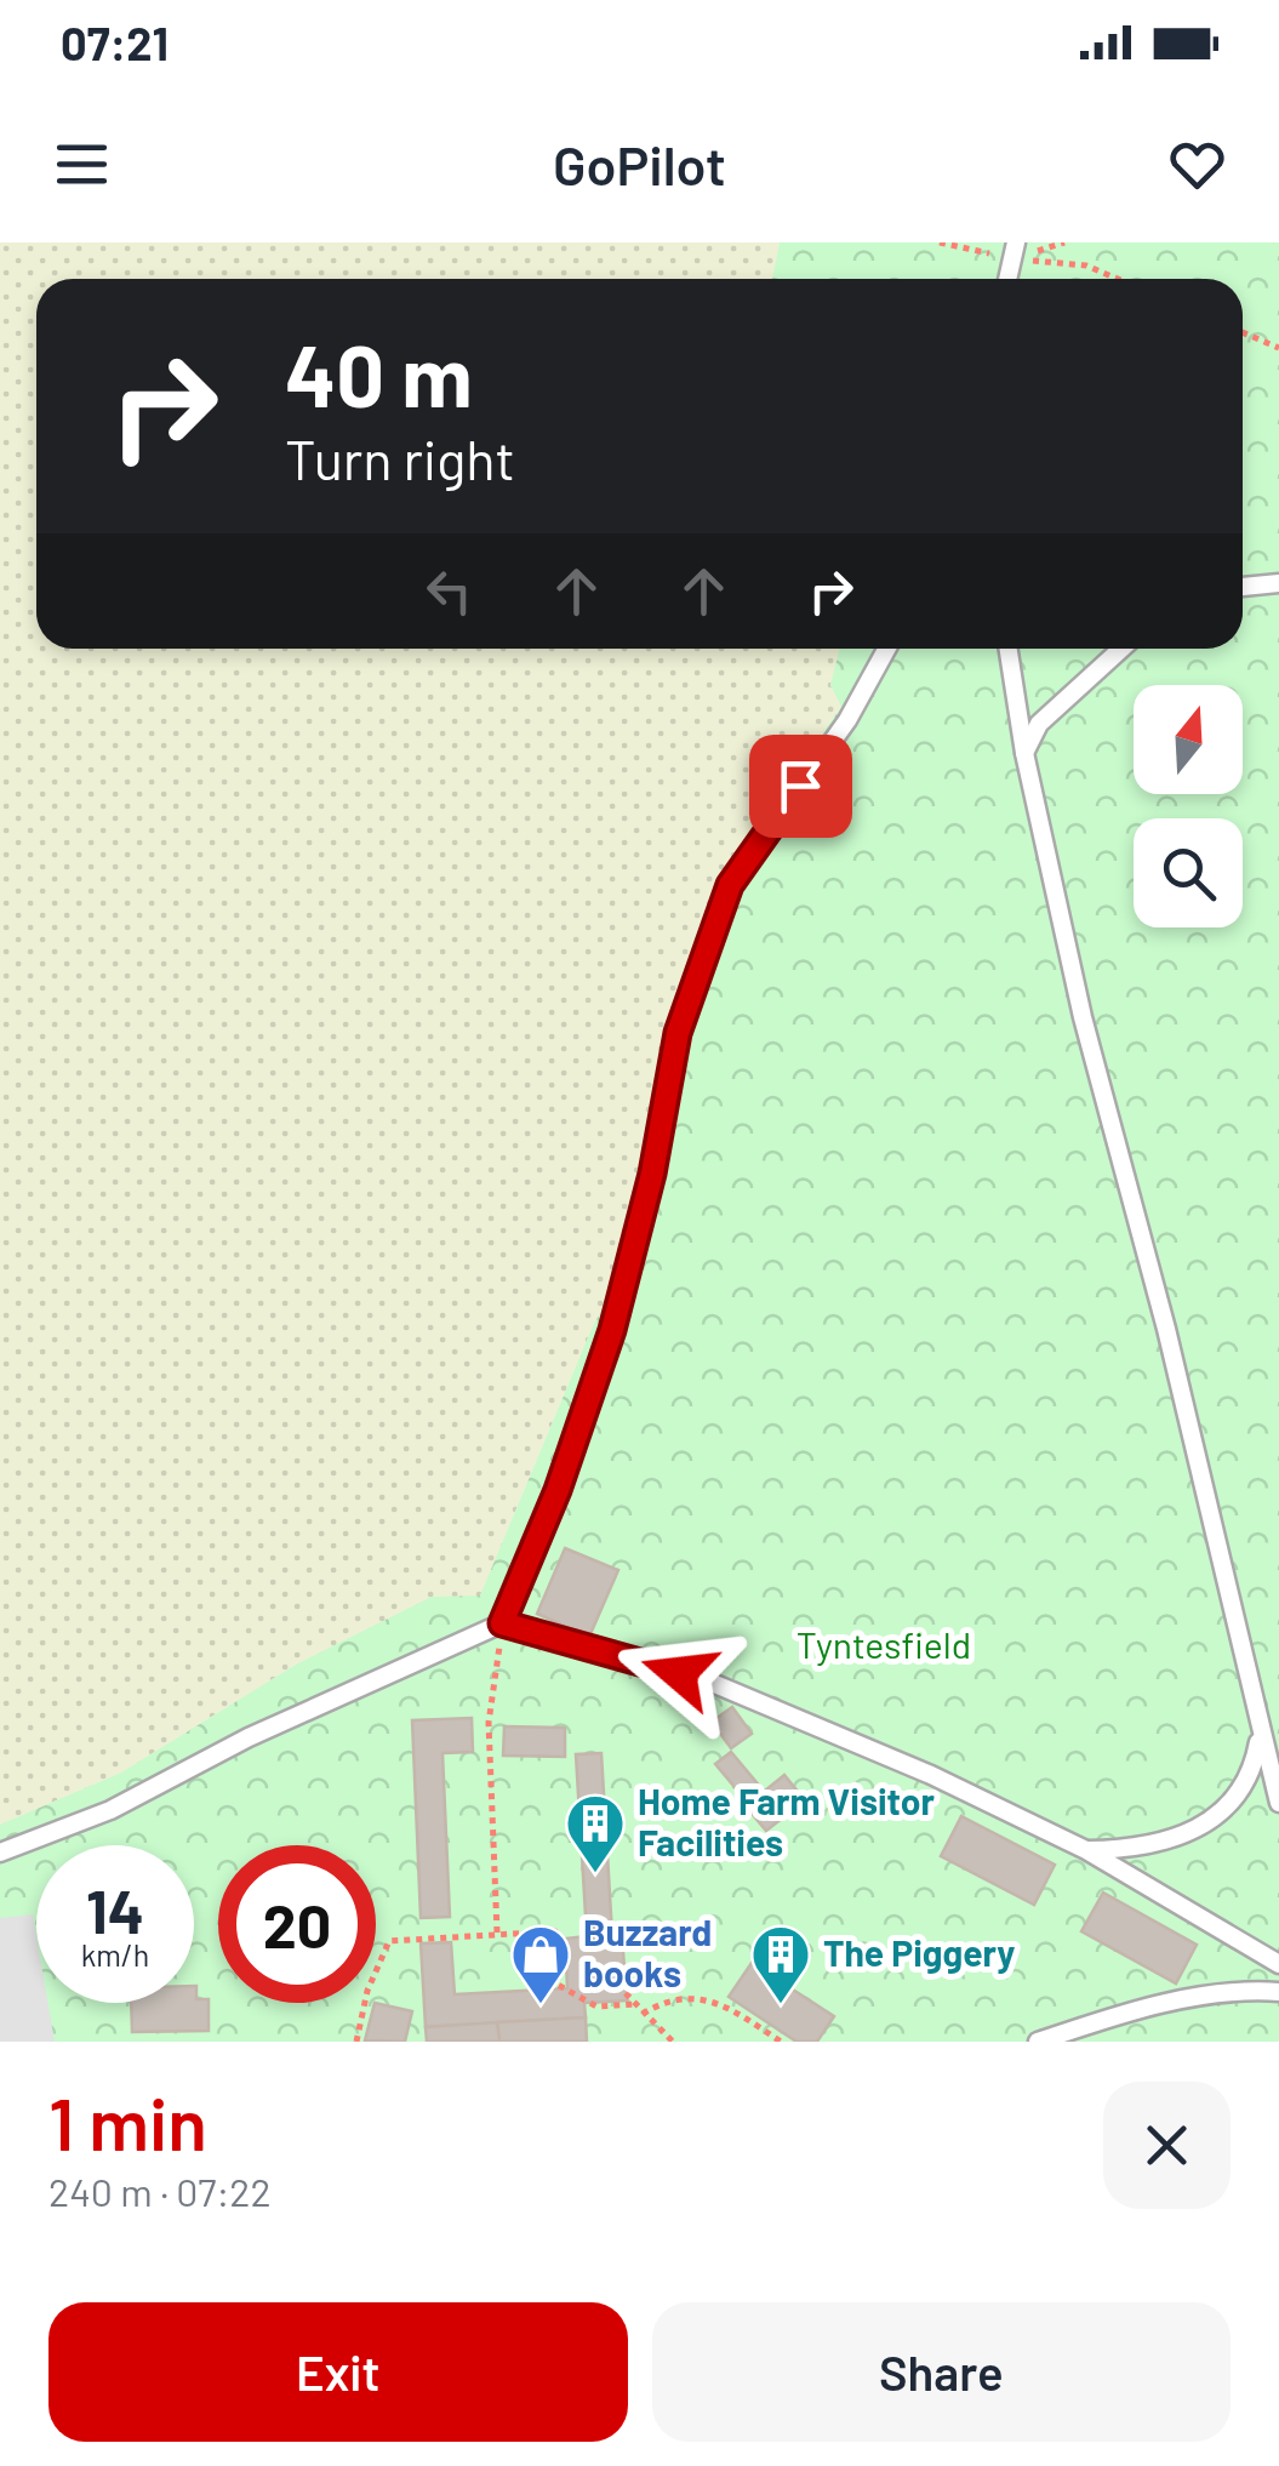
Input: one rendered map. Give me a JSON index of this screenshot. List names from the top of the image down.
{
  "parks": ["Tyntesfield"],
  "places": {
    "building": ["Home Farm Visitor Facilities", "The Piggery"],
    "shop": ["Buzzard books"]
  },
  "north": "top",
  "page": {
    "status": "07:21",
    "header": "GoPilot",
    "turn": ["40 m", "Turn right"],
    "speed": "14 km/h",
    "limit": "20",
    "heading": ["1 min", "240 m · 07:22"],
    "buttons": ["Exit", "Share"]
  }
}
